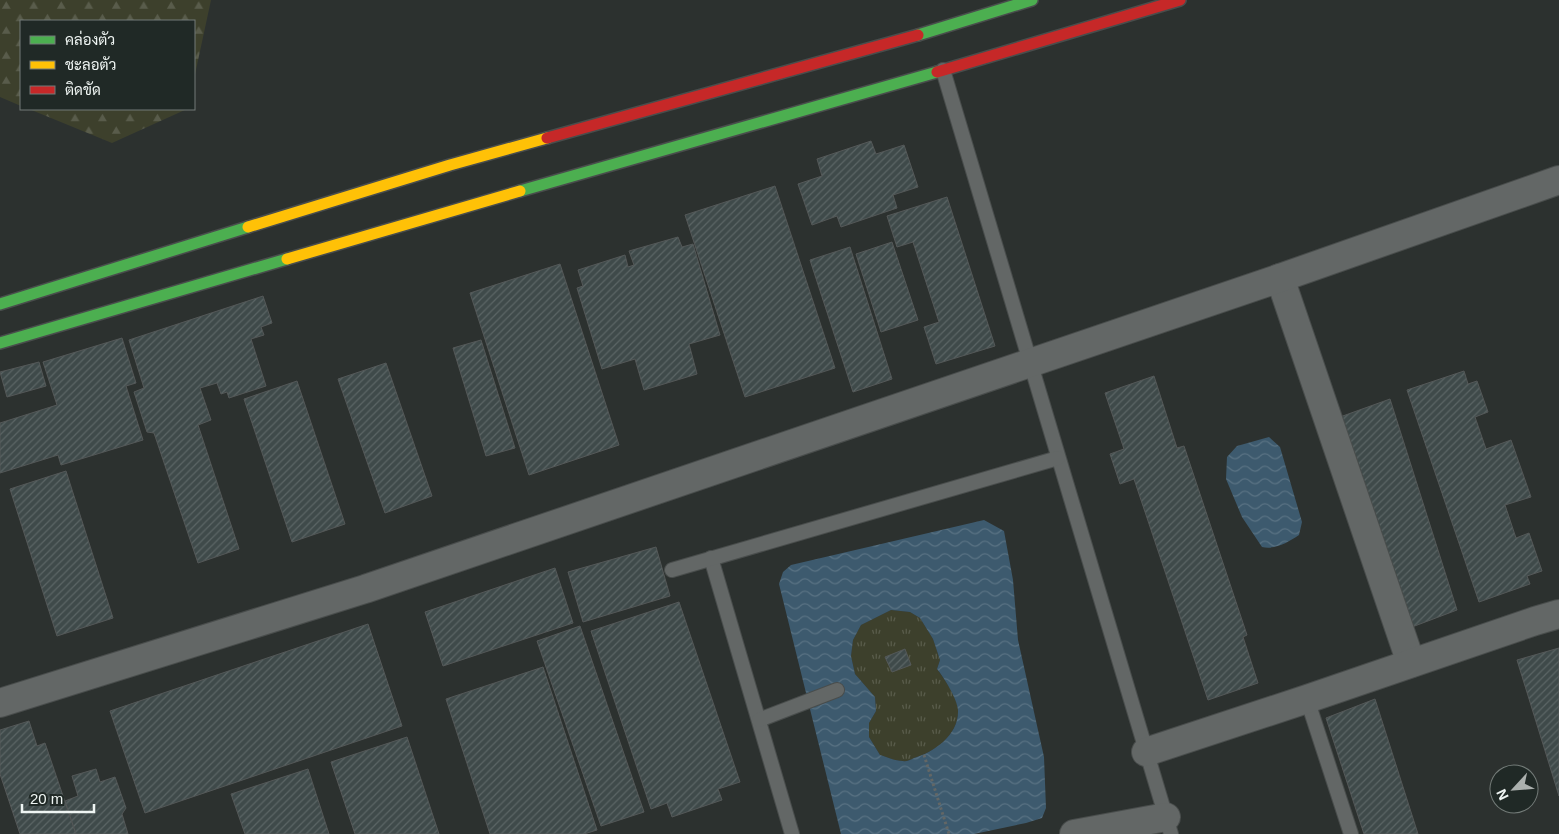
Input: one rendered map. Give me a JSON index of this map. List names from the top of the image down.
{
  "legend": ["คล่องตัว", "ชะลอตัว", "ติดขัด"],
  "scale_bar": "20 m",
  "north": "bottom left"
}
